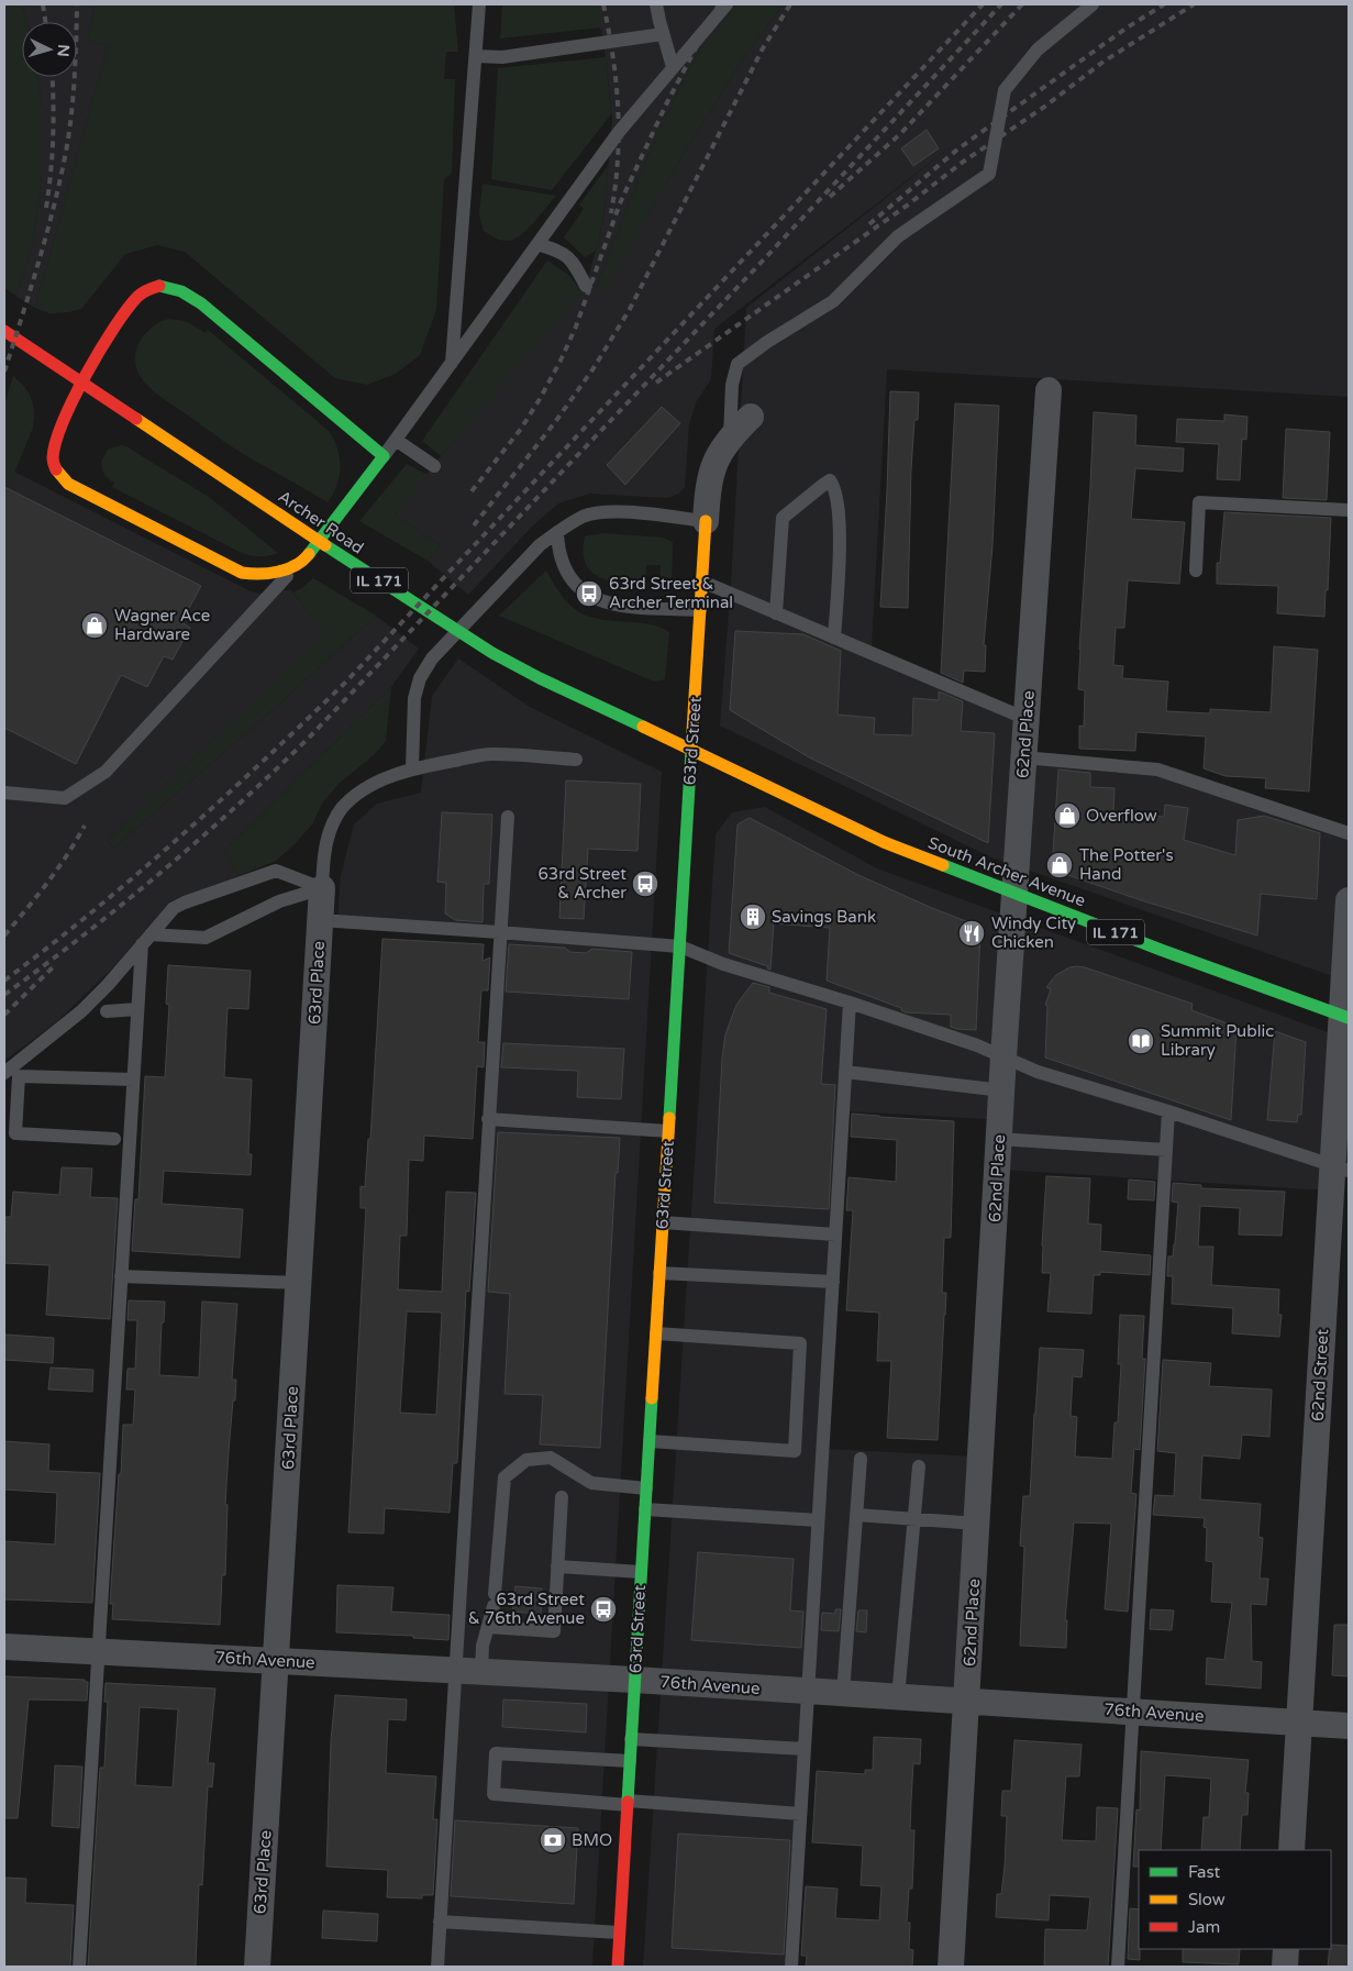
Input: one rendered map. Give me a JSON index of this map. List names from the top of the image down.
{
  "streets": {
    "main road": [
      "Archer Road",
      "IL 171",
      "63rd Street",
      "South Archer Avenue"
    ],
    "street": [
      "62nd Place",
      "63rd Place",
      "62nd Street",
      "76th Avenue"
    ]
  },
  "crossings": [
    ["Archer Road", "63rd Street"],
    ["Archer Road", "South Archer Avenue"],
    ["62nd Place", "South Archer Avenue"],
    ["62nd Place", "76th Avenue"],
    ["63rd Street", "South Archer Avenue"],
    ["63rd Street", "76th Avenue"],
    ["South Archer Avenue", "62nd Street"],
    ["63rd Place", "76th Avenue"],
    ["62nd Street", "76th Avenue"]
  ],
  "places": {
    "bus stop": ["63rd Street & Archer Terminal", "63rd Street & Archer", "63rd Street & 76th Avenue"],
    "shop": ["Wagner Ace Hardware", "Overflow", "The Potter's Hand"],
    "building": ["Savings Bank"],
    "restaurant": ["Windy City Chicken"],
    "library": ["Summit Public Library"],
    "bank": ["BMO"]
  },
  "legend": ["Fast", "Slow", "Jam"],
  "north": "right"
}
